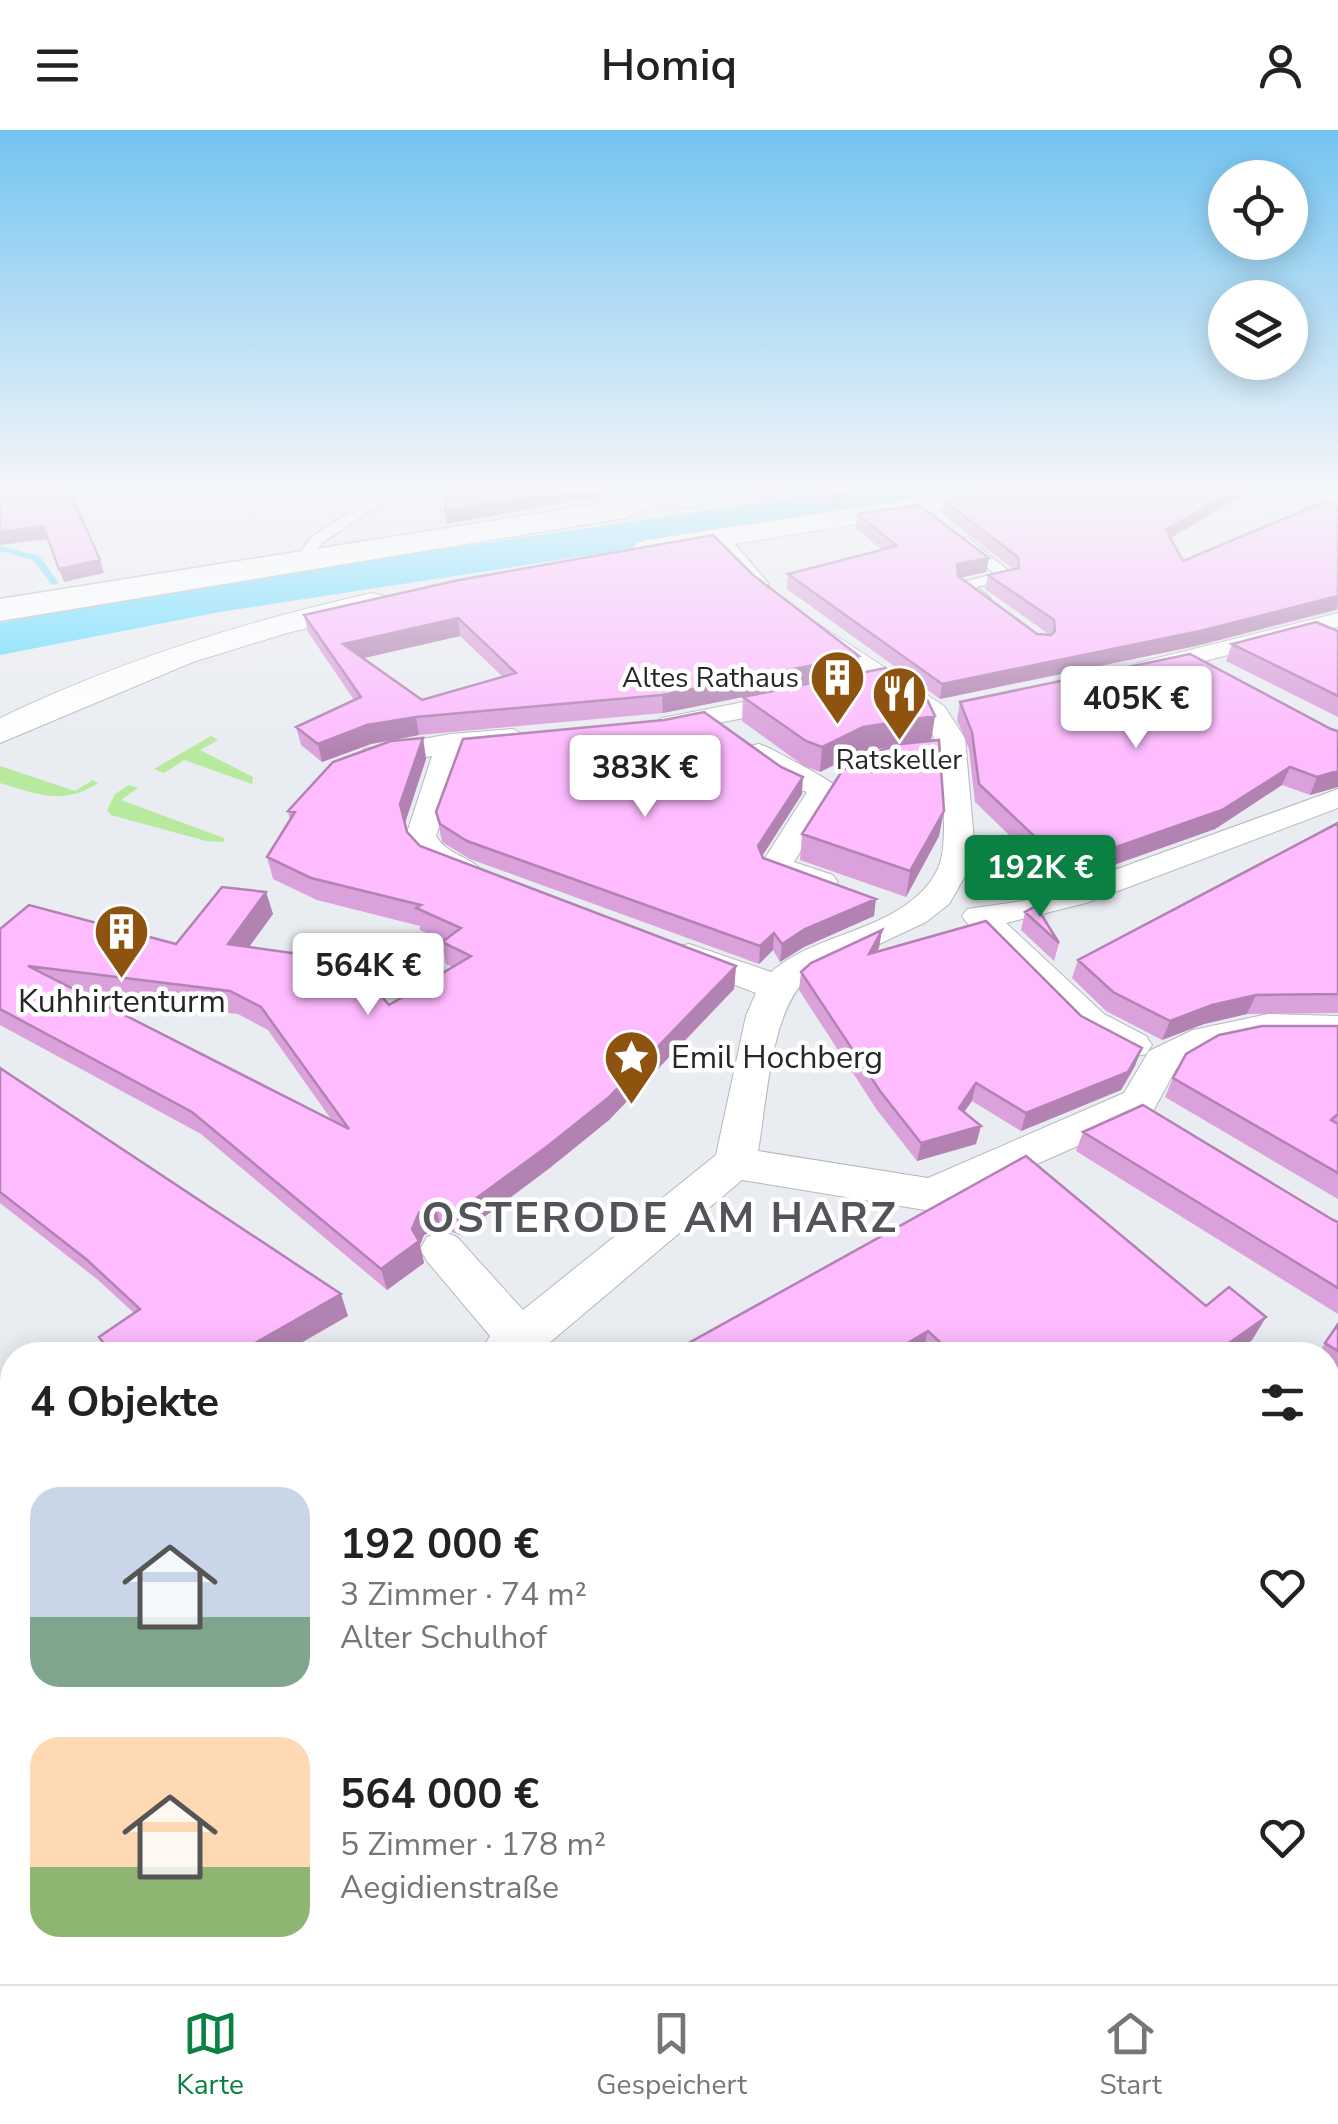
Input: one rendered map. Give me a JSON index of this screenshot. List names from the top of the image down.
{
  "districts": ["OSTERODE AM HARZ"],
  "places": {
    "building": ["Altes Rathaus", "Kuhhirtenturm"],
    "restaurant": ["Ratskeller"],
    "place": ["Emil Hochberg"]
  },
  "page": {
    "header": "Homiq",
    "price": [
      "405K €",
      "383K €",
      "192K €",
      "564K €"
    ],
    "heading": "4 Objekte",
    "list": [
      {
        "name": "192 000 €",
        "note": "3 Zimmer · 74 m² · Alter Schulhof"
      },
      {
        "name": "564 000 €",
        "note": "5 Zimmer · 178 m² · Aegidienstraße"
      }
    ],
    "tabs": ["Karte", "Gespeichert", "Start"]
  }
}
